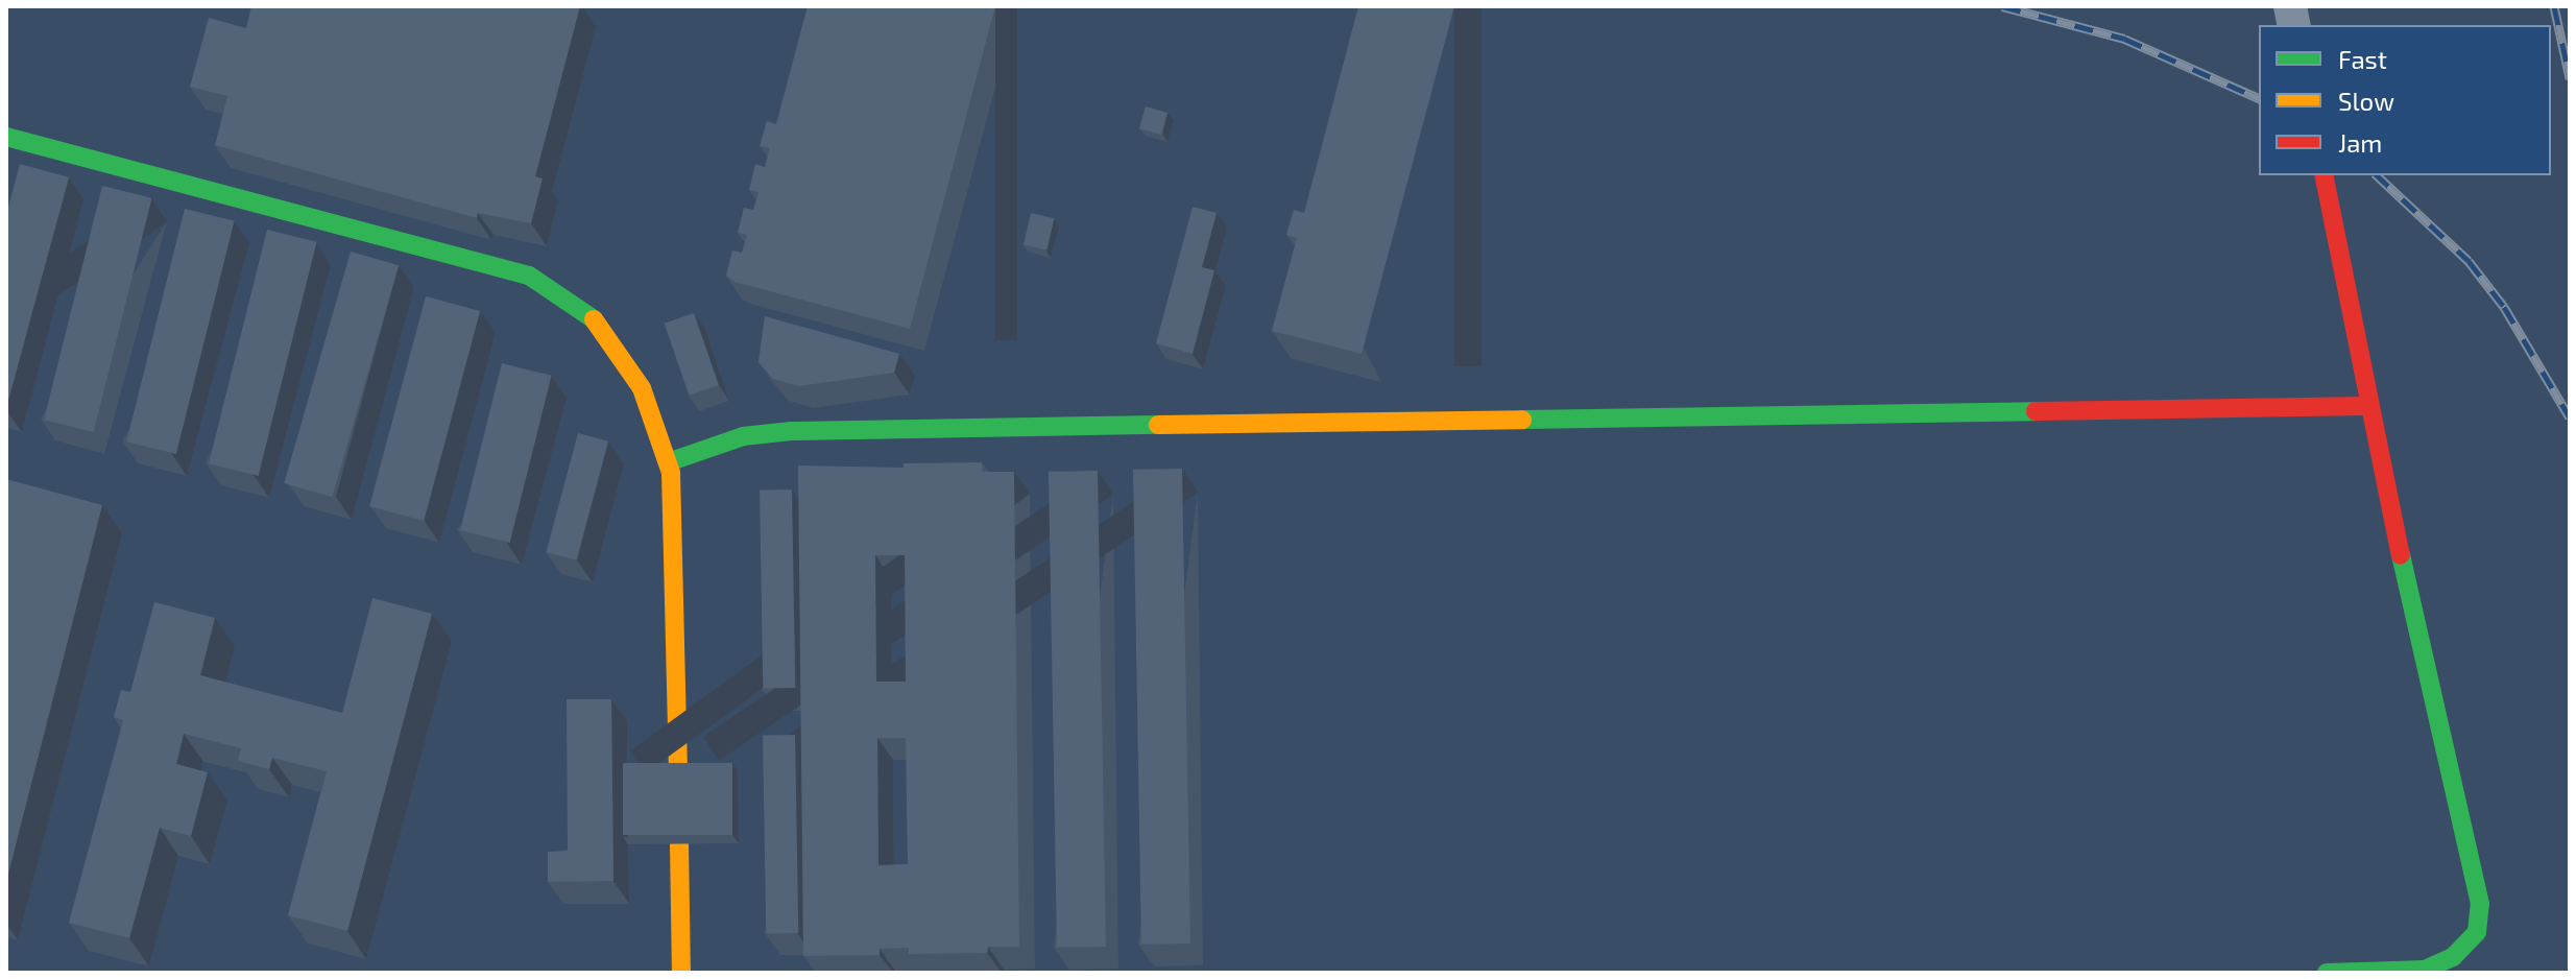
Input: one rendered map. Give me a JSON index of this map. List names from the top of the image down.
{
  "legend": ["Fast", "Slow", "Jam"]
}
